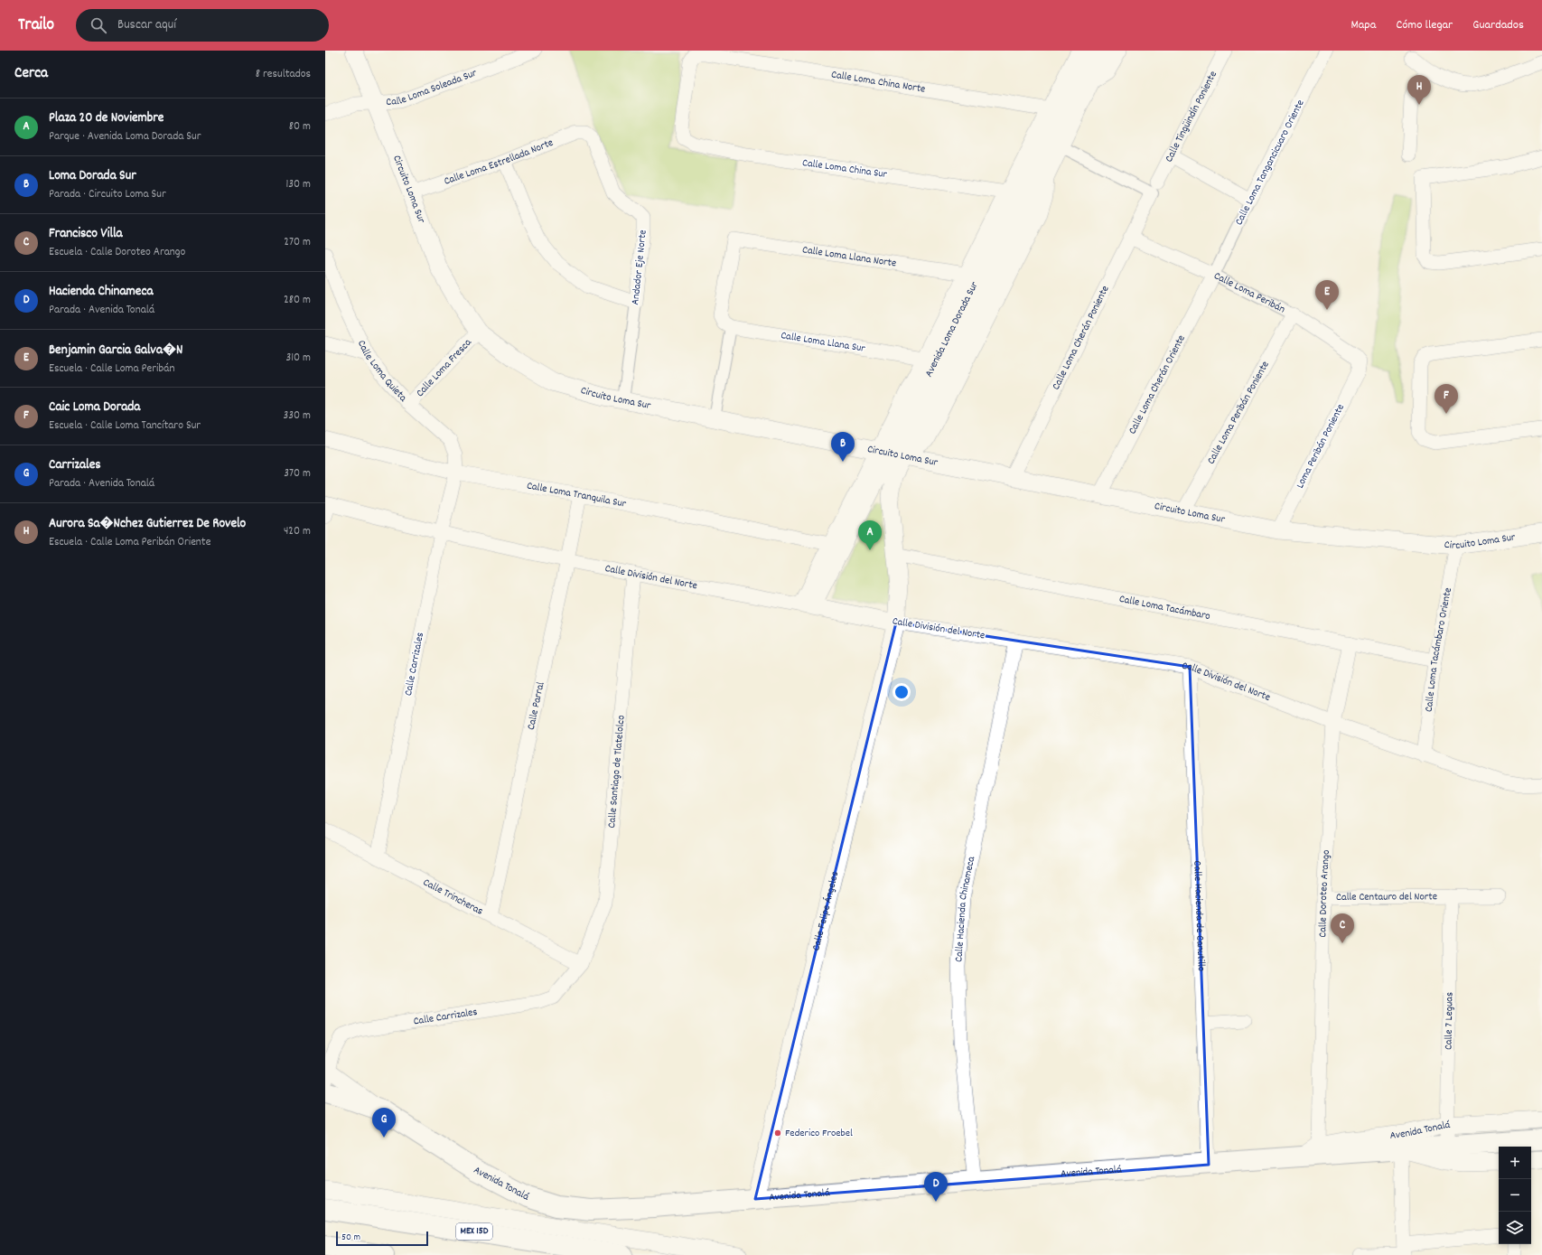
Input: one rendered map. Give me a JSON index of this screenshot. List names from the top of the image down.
{
  "streets": {
    "main road": ["Avenida Tonalá", "MEX 15D"],
    "street": [
      "Calle Loma China Norte",
      "Calle Loma Soleada Sur",
      "Calle Tingüindín Poniente",
      "Calle Loma Estrellada Norte",
      "Calle Loma Tangancicuaro Oriente",
      "Calle Loma China Sur",
      "Circuito Loma Sur",
      "Calle Loma Llana Norte",
      "Andador Eje Norte",
      "Calle Loma Peribán",
      "Avenida Loma Dorada Sur",
      "Calle Loma Cherán Poniente",
      "Calle Loma Llana Sur",
      "Calle Loma Fresca",
      "Calle Loma Quieta",
      "Calle Loma Cherán Oriente",
      "Calle Loma Peribán Poniente",
      "Loma Peribán Poniente",
      "Calle Loma Tranquila Sur",
      "Calle División del Norte",
      "Calle Loma Tacámbaro",
      "Calle Loma Tacámbaro Oriente",
      "Calle Carrizales",
      "Calle Parral",
      "Calle Santiago de Tlatelolco",
      "Calle Doroteo Arango",
      "Calle Trincheras",
      "Calle Centauro del Norte",
      "Calle Hacienda Chinameca",
      "Calle Felipe Ángeles",
      "Calle Hacienda de Canutillo",
      "Calle 7 Leguas"
    ]
  },
  "crossings": [
    ["Calle Loma China Norte", "Calle Loma China Sur"],
    ["Calle Loma China Norte", "Avenida Loma Dorada Sur"],
    ["Calle Loma Soleada Sur", "Circuito Loma Sur"],
    ["Calle Tingüindín Poniente", "Calle Loma Cherán Poniente"],
    ["Calle Loma Estrellada Norte", "Circuito Loma Sur"],
    ["Calle Loma Estrellada Norte", "Andador Eje Norte"],
    ["Calle Loma Tangancicuaro Oriente", "Calle Loma Peribán"],
    ["Calle Loma Tangancicuaro Oriente", "Calle Loma Cherán Oriente"],
    ["Calle Loma China Sur", "Avenida Loma Dorada Sur"],
    ["Circuito Loma Sur", "Andador Eje Norte"],
    ["Circuito Loma Sur", "Avenida Loma Dorada Sur"],
    ["Circuito Loma Sur", "Calle Loma Cherán Poniente"],
    ["Circuito Loma Sur", "Calle Loma Fresca"],
    ["Circuito Loma Sur", "Calle Loma Cherán Oriente"],
    ["Circuito Loma Sur", "Calle Loma Peribán Poniente"],
    ["Circuito Loma Sur", "Loma Peribán Poniente"],
    ["Circuito Loma Sur", "Calle Loma Tacámbaro Oriente"],
    ["Calle Loma Llana Norte", "Avenida Loma Dorada Sur"],
    ["Calle Loma Llana Norte", "Calle Loma Llana Sur"],
    ["Calle Loma Peribán", "Calle Loma Cherán Poniente"],
    ["Calle Loma Peribán", "Calle Loma Cherán Oriente"],
    ["Calle Loma Peribán", "Calle Loma Peribán Poniente"],
    ["Calle Loma Peribán", "Loma Peribán Poniente"],
    ["Avenida Loma Dorada Sur", "Calle Loma Llana Sur"],
    ["Avenida Loma Dorada Sur", "Calle Loma Tranquila Sur"],
    ["Avenida Loma Dorada Sur", "Calle División del Norte"],
    ["Avenida Loma Dorada Sur", "Calle Loma Tacámbaro"],
    ["Avenida Loma Dorada Sur", "Calle Felipe Ángeles"],
    ["Calle Loma Fresca", "Calle Loma Quieta"],
    ["Calle Loma Quieta", "Calle Loma Tranquila Sur"],
    ["Calle Loma Quieta", "Calle Carrizales"],
    ["Calle Loma Tranquila Sur", "Calle Carrizales"],
    ["Calle Loma Tranquila Sur", "Calle Parral"],
    ["Calle División del Norte", "Calle Loma Tacámbaro Oriente"],
    ["Calle División del Norte", "Calle Carrizales"],
    ["Calle División del Norte", "Calle Parral"],
    ["Calle División del Norte", "Calle Santiago de Tlatelolco"],
    ["Calle División del Norte", "Calle Doroteo Arango"],
    ["Calle División del Norte", "Calle Hacienda Chinameca"],
    ["Calle División del Norte", "Calle Felipe Ángeles"],
    ["Calle División del Norte", "Calle Hacienda de Canutillo"],
    ["Calle Loma Tacámbaro", "Calle Loma Tacámbaro Oriente"],
    ["Calle Loma Tacámbaro", "Calle Doroteo Arango"],
    ["Calle Carrizales", "Calle Santiago de Tlatelolco"],
    ["Calle Carrizales", "Calle Trincheras"],
    ["Calle Parral", "Calle Trincheras"],
    ["Calle Santiago de Tlatelolco", "Calle Trincheras"],
    ["Calle Doroteo Arango", "Calle Centauro del Norte"],
    ["Calle Doroteo Arango", "Avenida Tonalá"],
    ["Calle Centauro del Norte", "Calle 7 Leguas"],
    ["Calle Hacienda Chinameca", "Avenida Tonalá"],
    ["Calle Felipe Ángeles", "Avenida Tonalá"],
    ["Calle Hacienda de Canutillo", "Avenida Tonalá"],
    ["Calle 7 Leguas", "Avenida Tonalá"]
  ],
  "places": ["Federico Froebel"],
  "scale_bar": "50 m",
  "page": {
    "header": "Trailo",
    "search": "Buscar aquí",
    "nav": ["Mapa", "Cómo llegar", "Guardados"],
    "heading": ["Cerca", "8 resultados"],
    "pins": [
      "H",
      "E",
      "F",
      "B",
      "A",
      "C",
      "G",
      "D"
    ],
    "list": [
      {
        "mark": "A",
        "name": "Plaza 20 de Noviembre",
        "note": "Parque · Avenida Loma Dorada Sur",
        "value": "80 m"
      },
      {
        "mark": "B",
        "name": "Loma Dorada Sur",
        "note": "Parada · Circuito Loma Sur",
        "value": "130 m"
      },
      {
        "mark": "C",
        "name": "Francisco Villa",
        "note": "Escuela · Calle Doroteo Arango",
        "value": "270 m"
      },
      {
        "mark": "D",
        "name": "Hacienda Chinameca",
        "note": "Parada · Avenida Tonalá",
        "value": "280 m"
      },
      {
        "mark": "E",
        "name": "Benjamin Garcia Galva�N",
        "note": "Escuela · Calle Loma Peribán",
        "value": "310 m"
      },
      {
        "mark": "F",
        "name": "Caic Loma Dorada",
        "note": "Escuela · Calle Loma Tancítaro Sur",
        "value": "330 m"
      },
      {
        "mark": "G",
        "name": "Carrizales",
        "note": "Parada · Avenida Tonalá",
        "value": "370 m"
      },
      {
        "mark": "H",
        "name": "Aurora Sa�Nchez Gutierrez De Rovelo",
        "note": "Escuela · Calle Loma Peribán Oriente",
        "value": "420 m"
      }
    ],
    "map_buttons": ["+", "−"],
    "scale": "50 m"
  }
}
